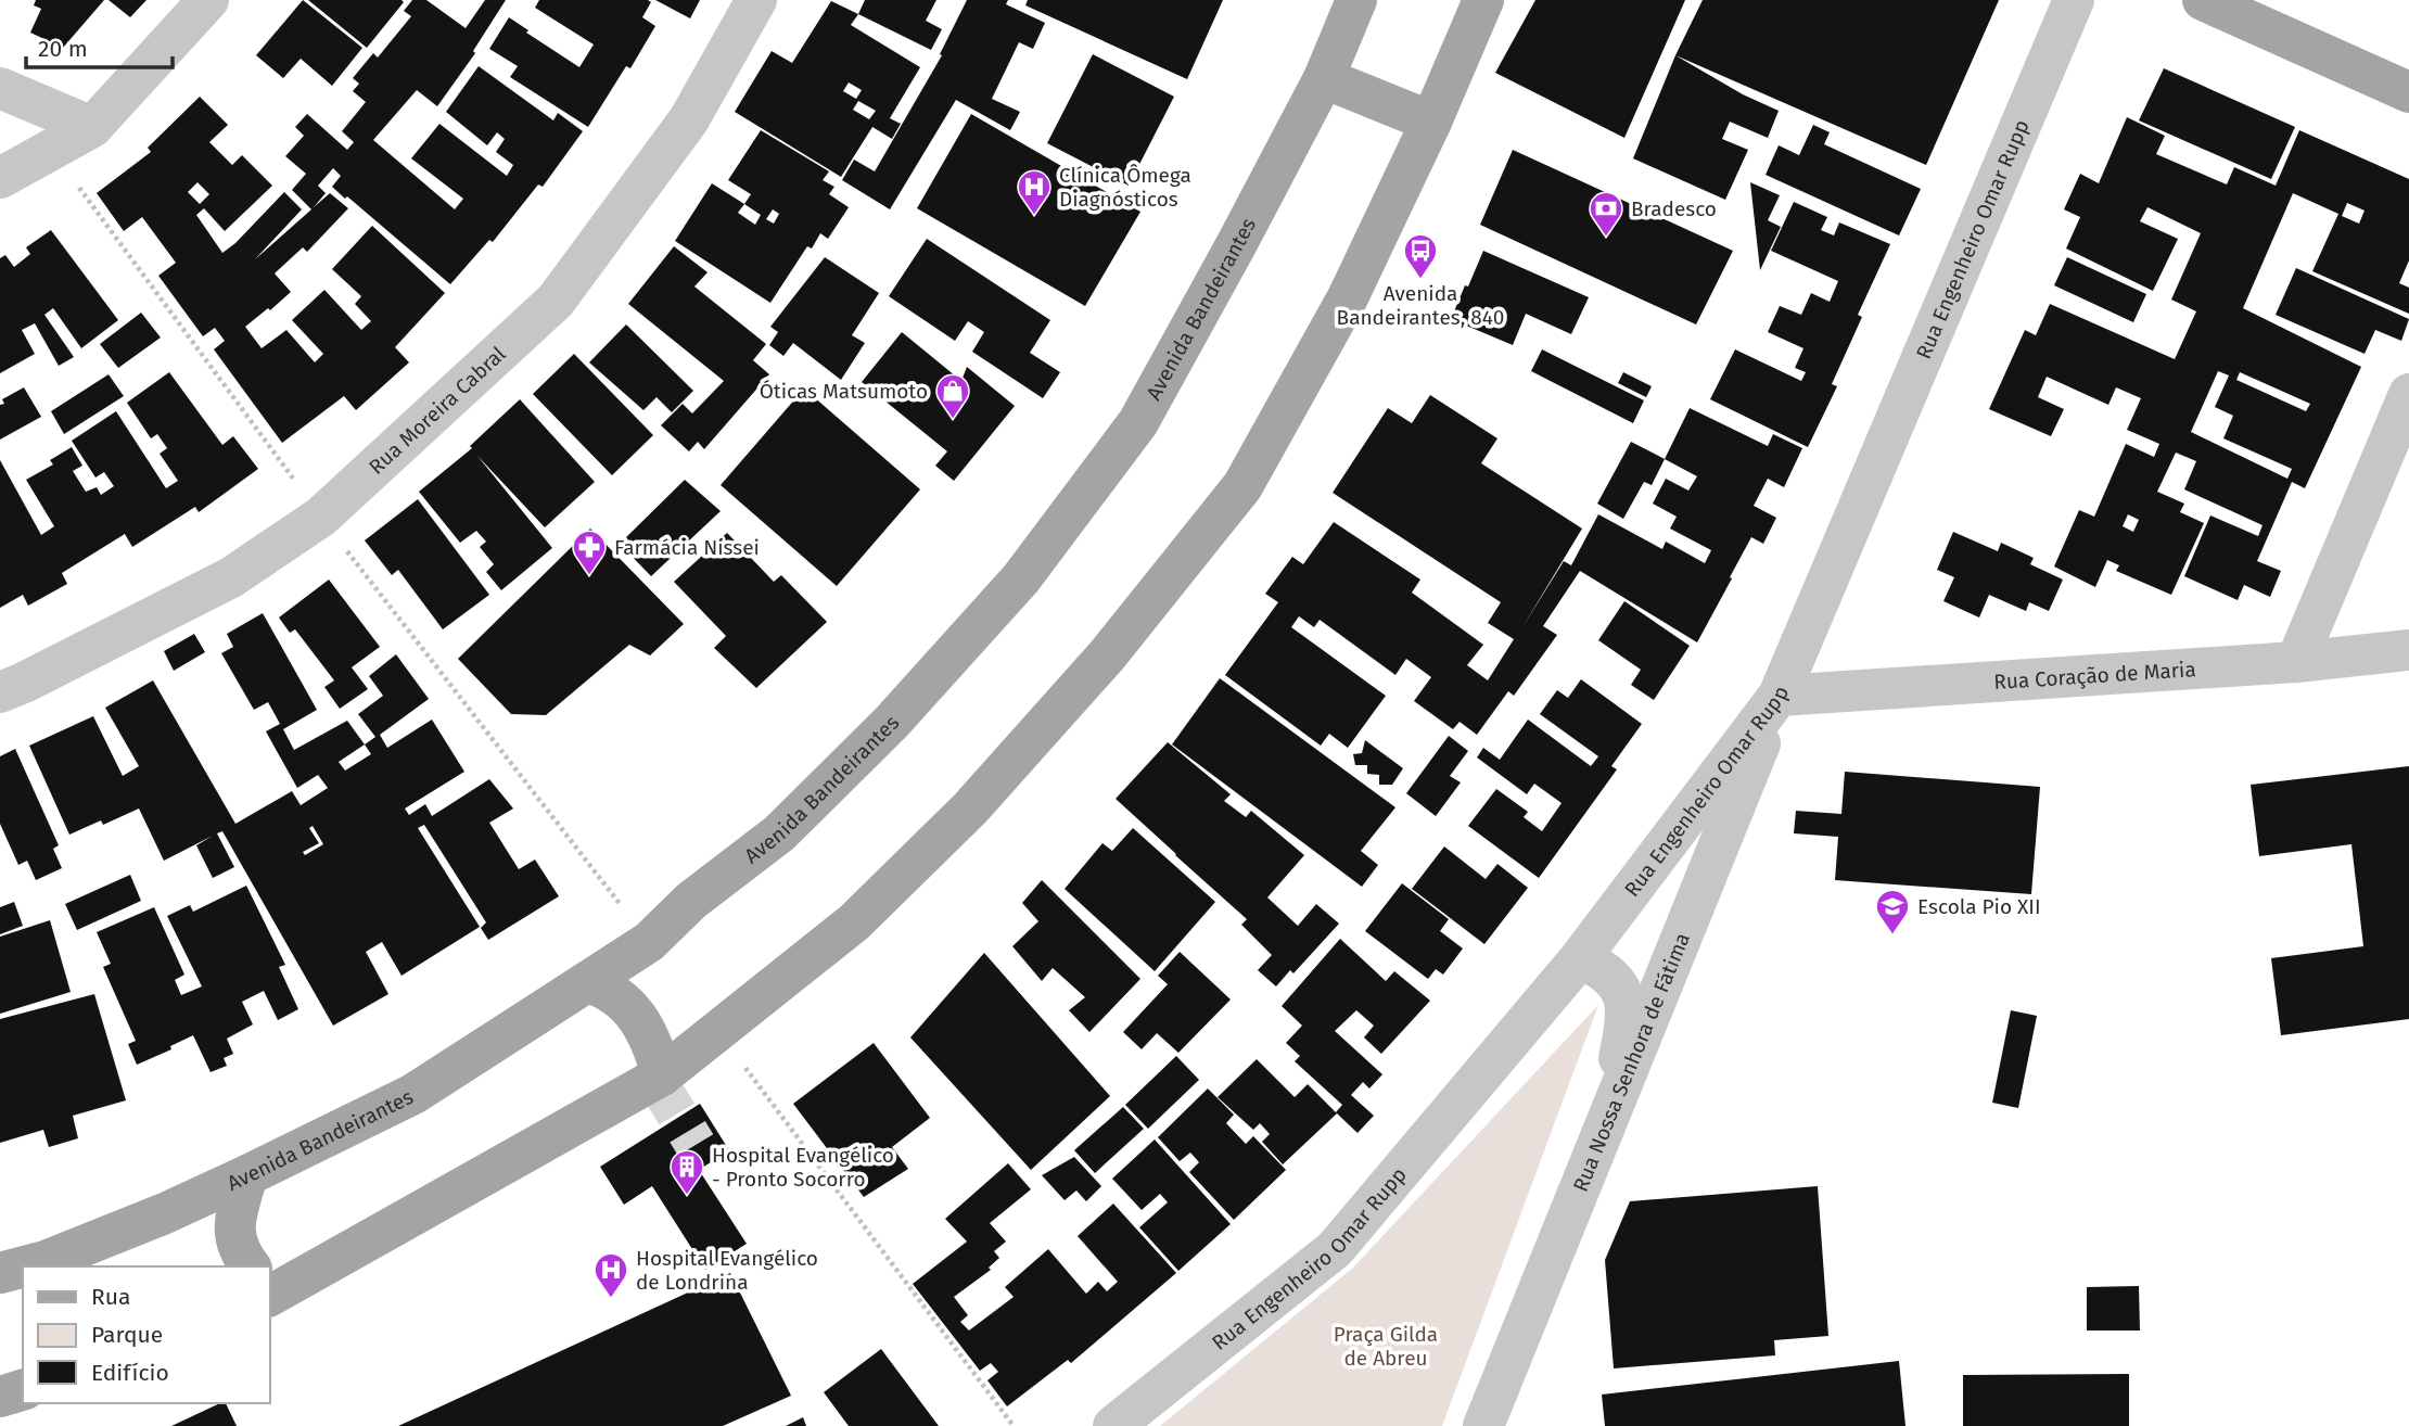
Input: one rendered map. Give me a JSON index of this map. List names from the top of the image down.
{
  "streets": {
    "main road": ["Avenida Bandeirantes"],
    "street": [
      "Rua Engenheiro Omar Rupp",
      "Rua Moreira Cabral",
      "Rua Coração de Maria",
      "Rua Nossa Senhora de Fátima"
    ]
  },
  "crossings": [
    ["Rua Engenheiro Omar Rupp", "Rua Coração de Maria"],
    ["Rua Engenheiro Omar Rupp", "Rua Nossa Senhora de Fátima"],
    ["Rua Coração de Maria", "Rua Nossa Senhora de Fátima"]
  ],
  "parks": ["Praça Gilda de Abreu"],
  "places": {
    "hospital": ["Clínica Ômega Diagnósticos", "Hospital Evangélico de Londrina"],
    "bank": ["Bradesco"],
    "bus stop": ["Avenida Bandeirantes, 840"],
    "shop": ["Óticas Matsumoto"],
    "pharmacy": ["Farmácia Nissei"],
    "school or university": ["Escola Pio XII"],
    "building": ["Hospital Evangélico - Pronto Socorro"]
  },
  "legend": ["Rua", "Parque", "Edifício"],
  "scale_bar": "20 m"
}
